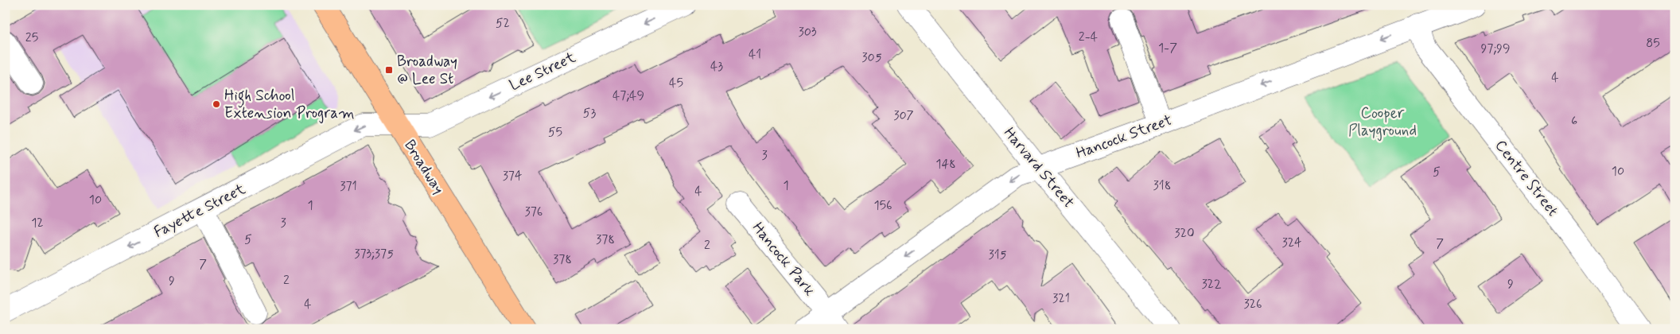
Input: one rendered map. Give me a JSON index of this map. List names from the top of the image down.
{
  "streets": {
    "main road": ["Broadway"],
    "street": [
      "Lee Street",
      "Hancock Street",
      "Harvard Street",
      "Centre Street",
      "Fayette Street",
      "Hancock Park"
    ]
  },
  "crossings": [
    ["Lee Street", "Broadway"],
    ["Lee Street", "Fayette Street"],
    ["Hancock Street", "Harvard Street"],
    ["Hancock Street", "Centre Street"],
    ["Hancock Street", "Hancock Park"],
    ["Broadway", "Fayette Street"]
  ],
  "one_way": ["Lee Street", "Hancock Street", "Fayette Street"],
  "parks": ["Cooper Playground"],
  "places": {
    "transit": ["Broadway @ Lee St"],
    "other": ["High School Extension Program"]
  },
  "house_numbers": [
    "52",
    "303",
    "2-4",
    "25",
    "85",
    "1-7",
    "97;99",
    "41",
    "305",
    "43",
    "4",
    "45",
    "47;49",
    "53",
    "307",
    "6",
    "55",
    "3",
    "148",
    "10",
    "5",
    "374",
    "1",
    "318",
    "371",
    "4",
    "10",
    "1",
    "156",
    "376",
    "12",
    "3",
    "320",
    "5",
    "378",
    "324",
    "7",
    "2",
    "373;375",
    "315",
    "378",
    "7",
    "2",
    "9",
    "322",
    "9",
    "321",
    "4",
    "326"
  ]
}
